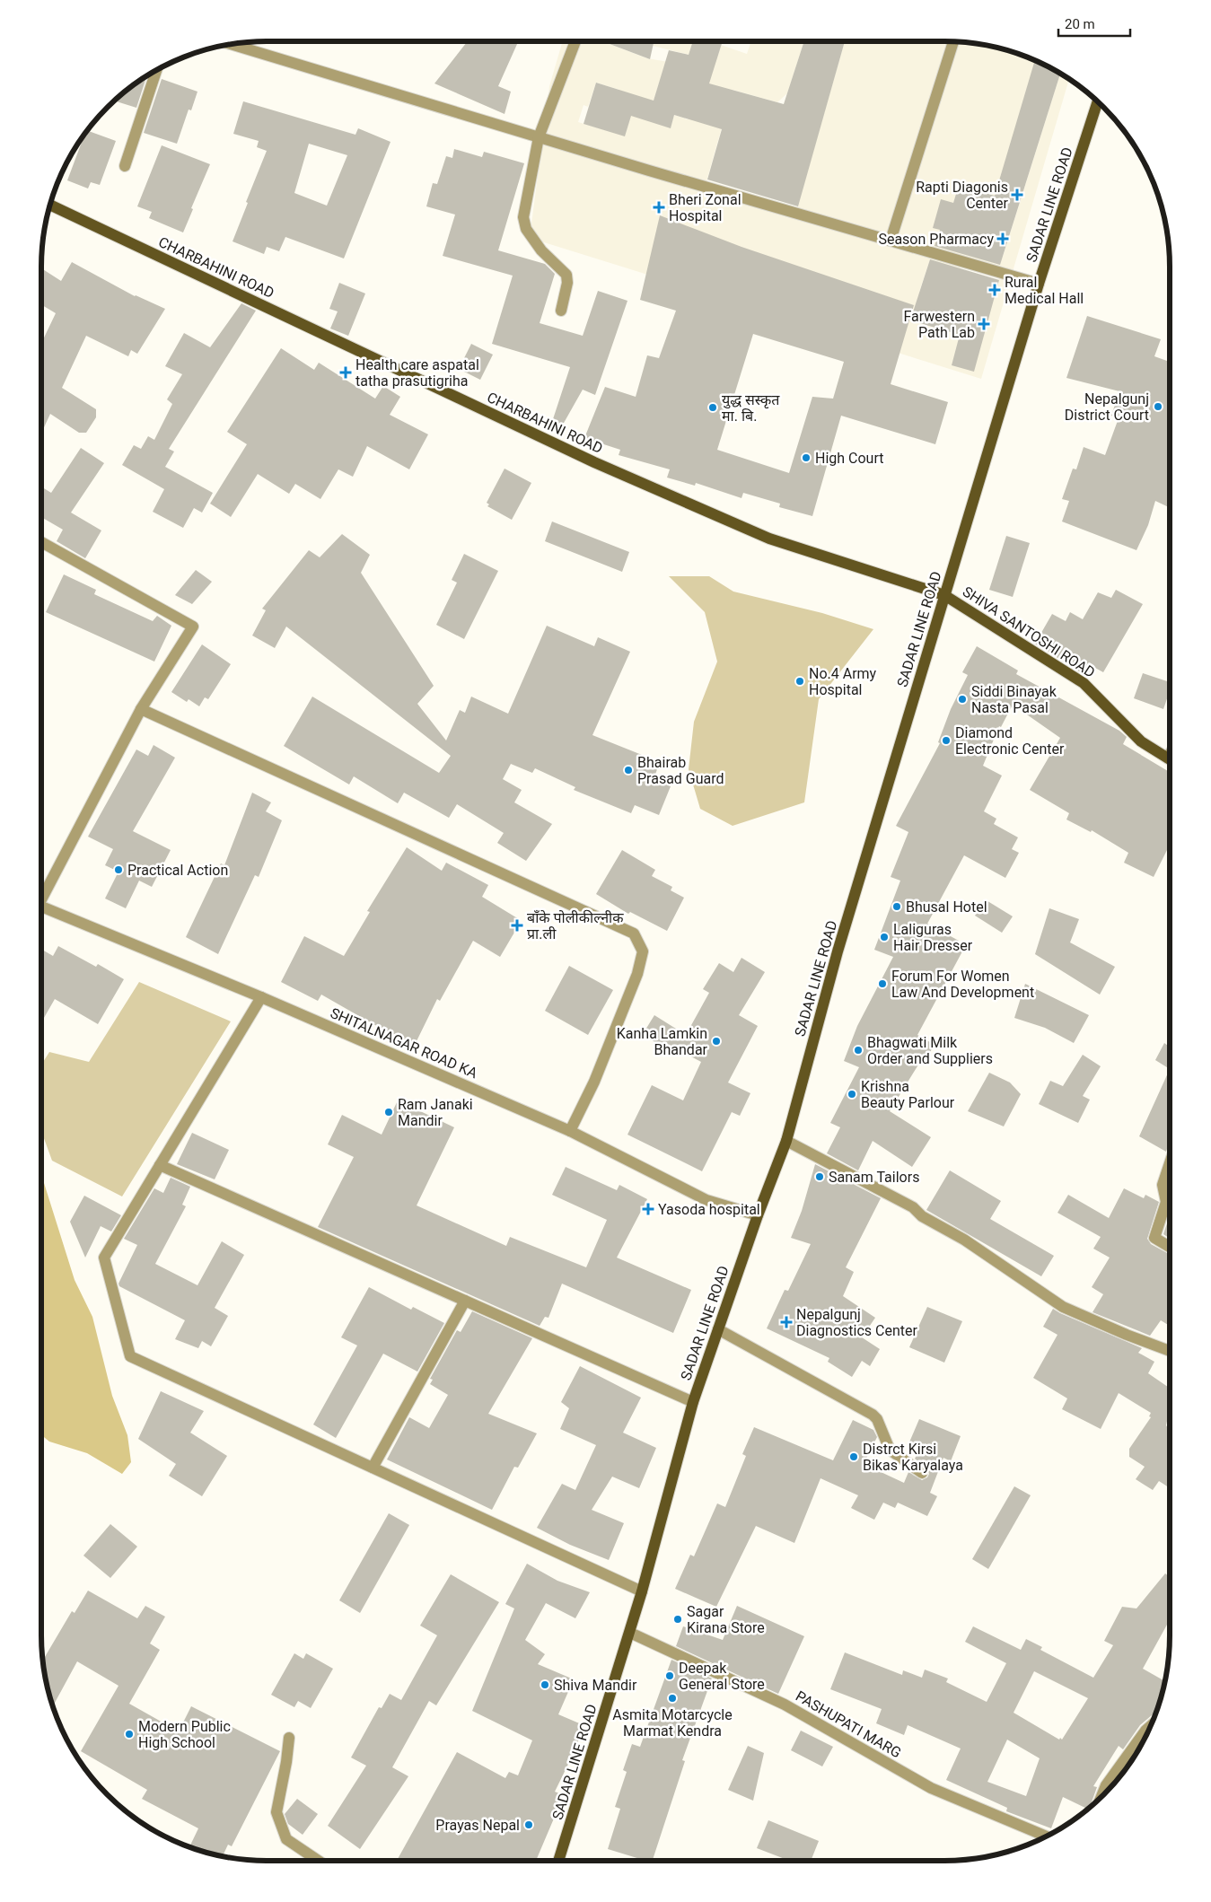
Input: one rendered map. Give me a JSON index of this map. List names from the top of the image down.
{
  "streets": {
    "main road": ["SADAR LINE ROAD", "CHARBAHINI ROAD", "SHIVA SANTOSHI ROAD"],
    "street": ["SHITALNAGAR ROAD KA", "PASHUPATI MARG"]
  },
  "crossings": [
    ["SADAR LINE ROAD", "CHARBAHINI ROAD"],
    ["SADAR LINE ROAD", "SHIVA SANTOSHI ROAD"],
    ["SADAR LINE ROAD", "SHITALNAGAR ROAD KA"],
    ["SADAR LINE ROAD", "PASHUPATI MARG"],
    ["CHARBAHINI ROAD", "SHIVA SANTOSHI ROAD"]
  ],
  "places": {
    "health": [
      "Rapti Diagonis Center",
      "Bheri Zonal Hospital",
      "Season Pharmacy",
      "Rural Medical Hall",
      "Farwestern Path Lab",
      "Health care aspatal tatha prasutigriha",
      "बाँके पोलीकील्नीक प्रा.ली",
      "Yasoda hospital",
      "Nepalgunj Diagnostics Center"
    ],
    "other": [
      "Nepalgunj District Court",
      "युद्ध सस्कृत मा. बि.",
      "High Court",
      "No.4 Army Hospital",
      "Siddi Binayak Nasta Pasal",
      "Diamond Electronic Center",
      "Bhairab Prasad Guard",
      "Practical Action",
      "Bhusal Hotel",
      "Laliguras Hair Dresser",
      "Forum For Women Law And Development",
      "Kanha Lamkin Bhandar",
      "Bhagwati Milk Order and Suppliers",
      "Krishna Beauty Parlour",
      "Ram Janaki Mandir",
      "Sanam Tailors",
      "Distrct Kirsi Bikas Karyalaya",
      "Sagar Kirana Store",
      "Deepak General Store",
      "Shiva Mandir",
      "Asmita Motarcycle Marmat Kendra",
      "Modern Public High School",
      "Prayas Nepal"
    ]
  },
  "scale_bar": "20 m"
}
